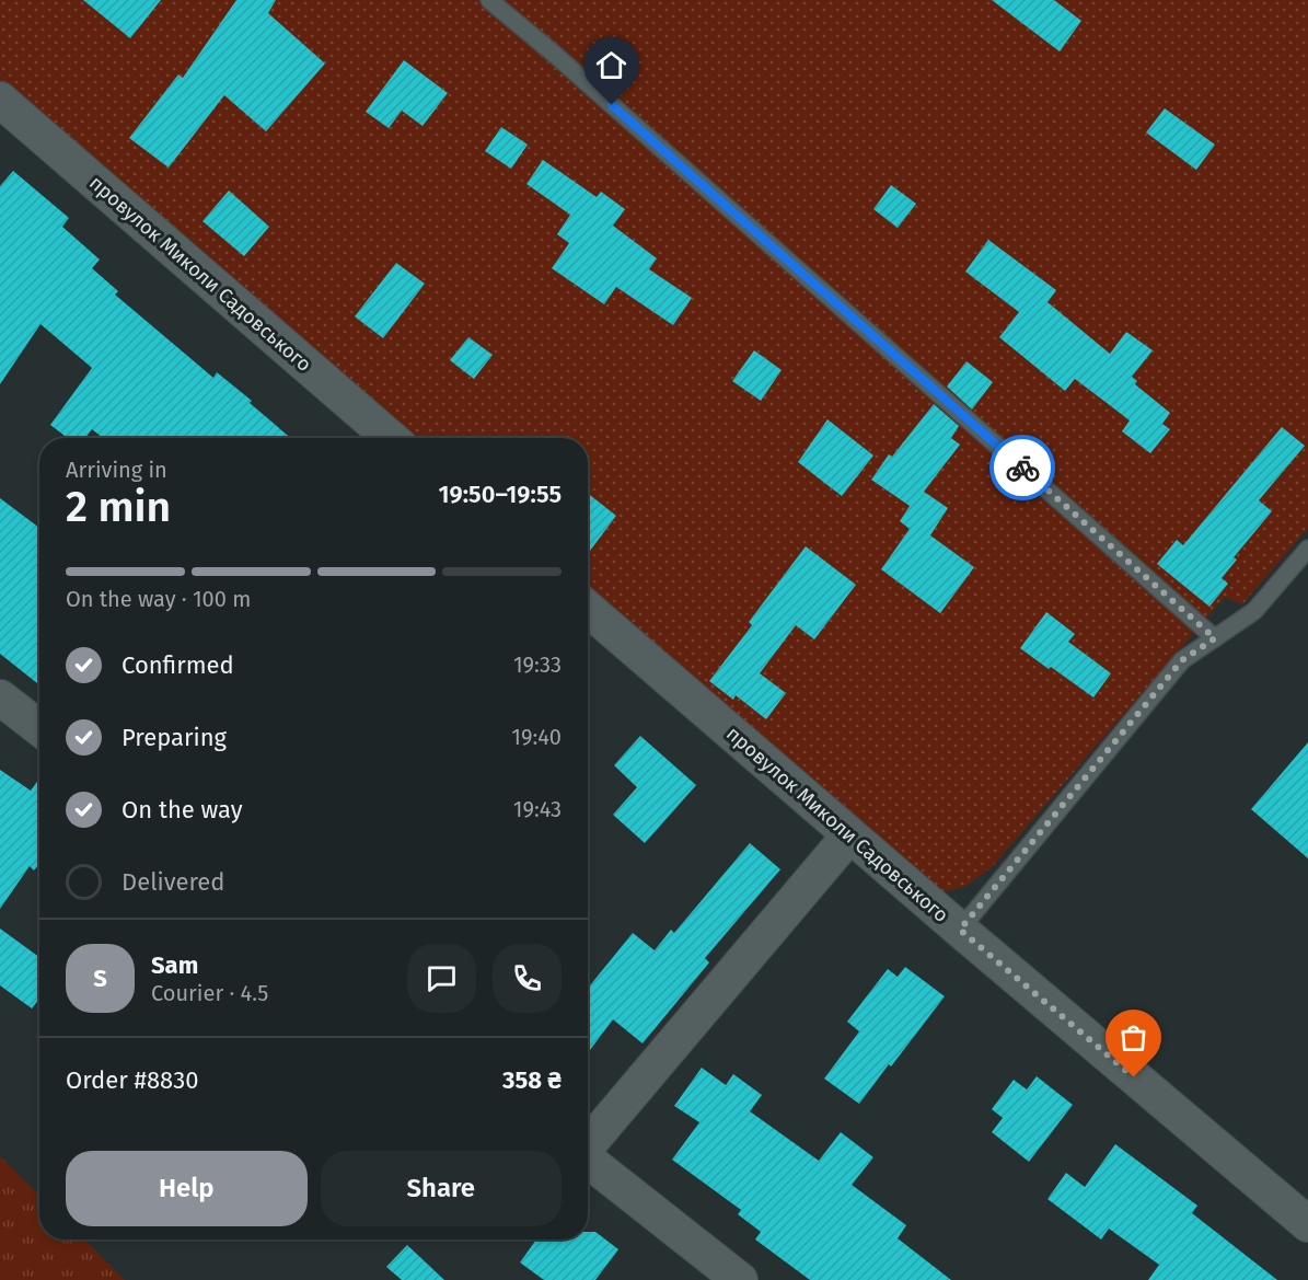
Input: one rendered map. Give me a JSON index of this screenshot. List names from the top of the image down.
{
  "streets": {
    "street": ["провулок Миколи Садовського"]
  },
  "page": {
    "heading": ["2 min", "Arriving in", "19:50–19:55"],
    "panel": [
      "Sam",
      "Courier · 4.5",
      "Order #8830",
      "358 ₴"
    ],
    "bar": "On the way · 100 m",
    "list": [
      ["Confirmed", "19:33"],
      ["Preparing", "19:40"],
      ["On the way", "19:43"],
      "Delivered"
    ],
    "round": "S",
    "buttons": ["Help", "Share"]
  }
}
